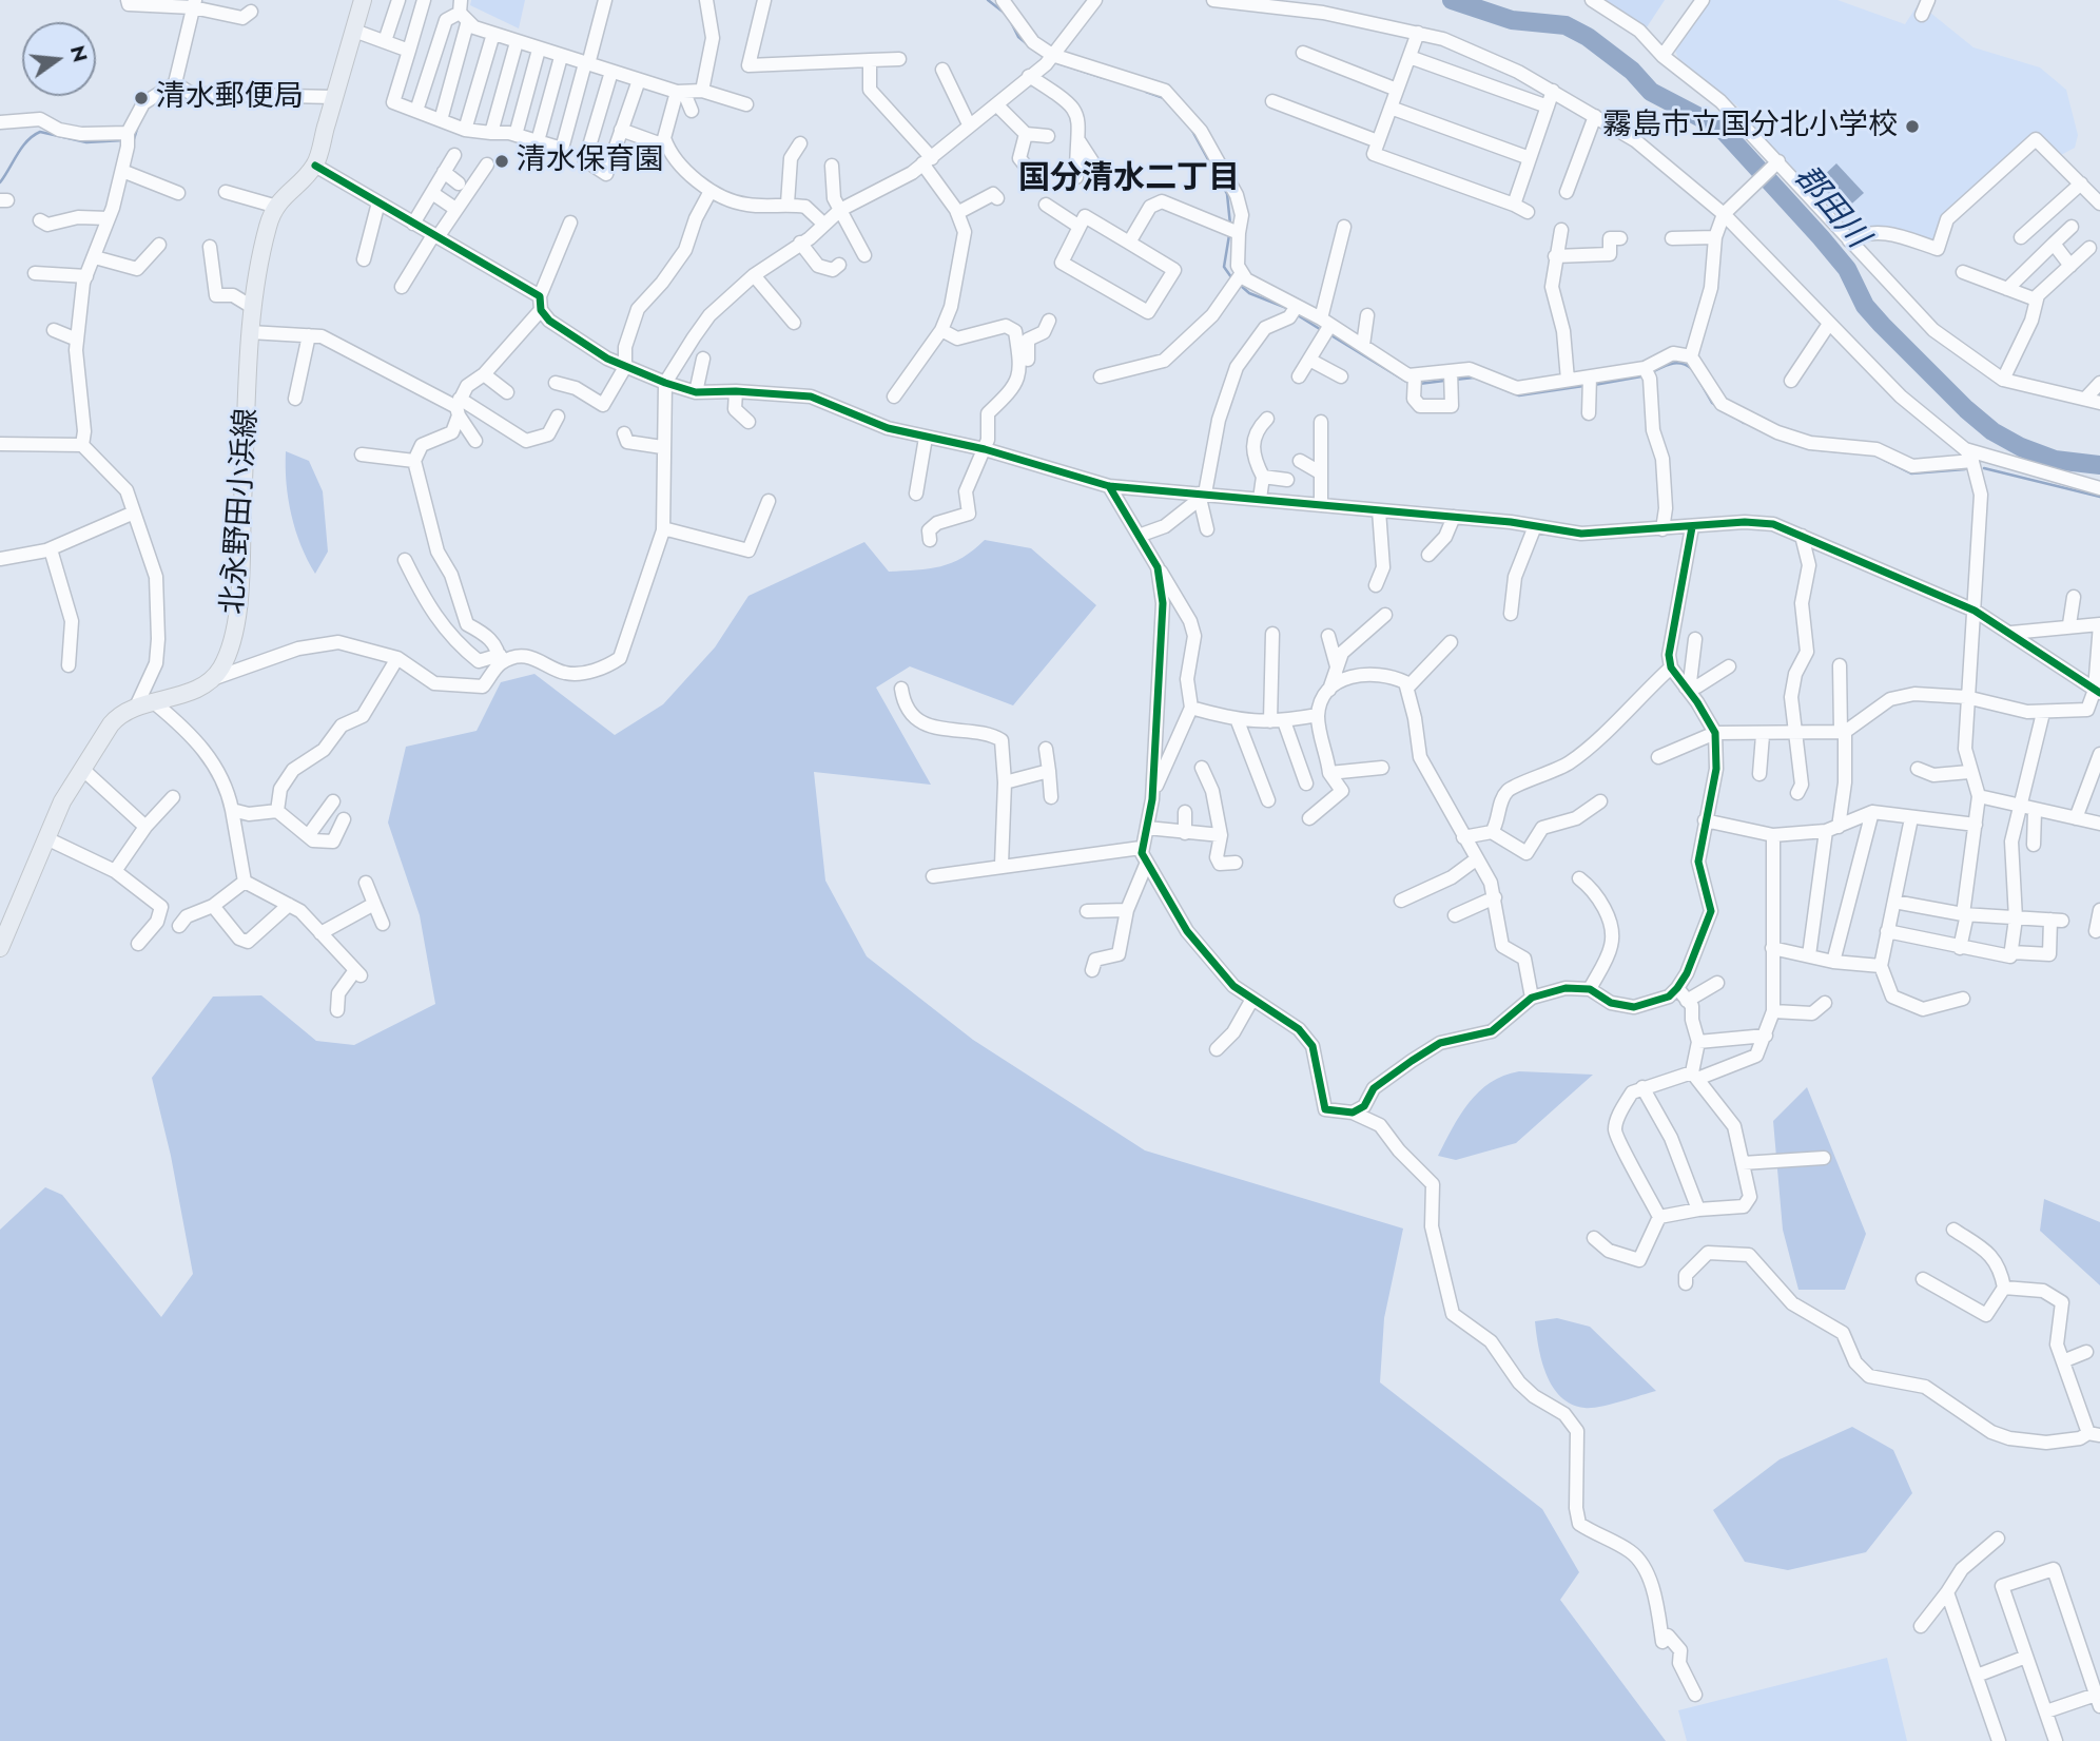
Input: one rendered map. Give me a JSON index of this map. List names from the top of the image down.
{
  "streets": {
    "main road": ["北永野田小浜線"]
  },
  "districts": ["国分清水二丁目"],
  "water": ["郡田川"],
  "places": ["清水郵便局", "霧島市立国分北小学校", "清水保育園"],
  "north": "right"
}
